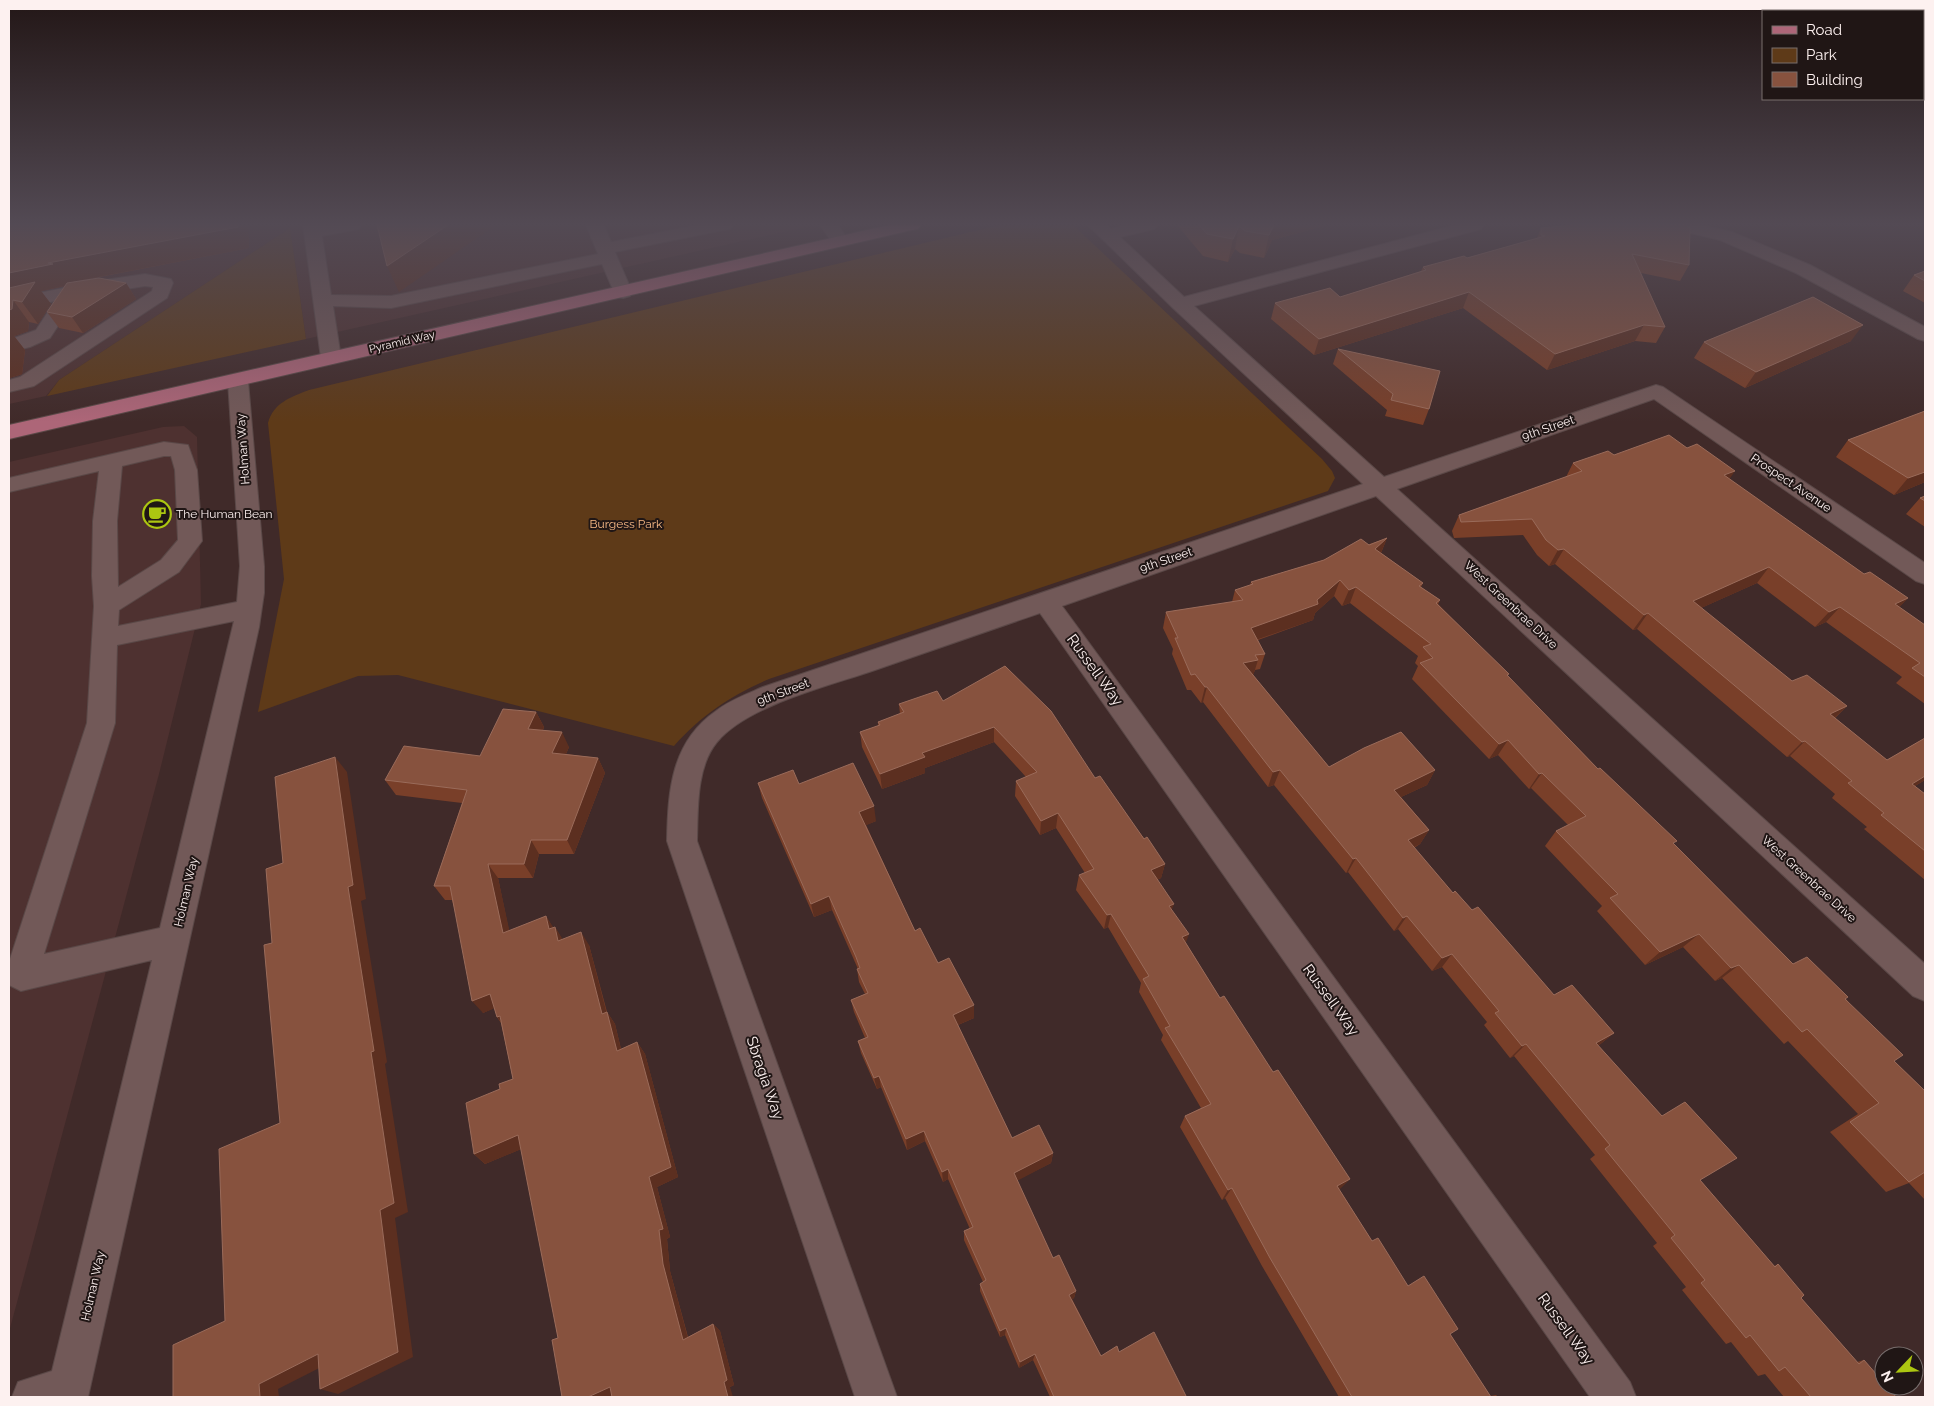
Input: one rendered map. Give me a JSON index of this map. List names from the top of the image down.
{
  "streets": {
    "main road": ["Pyramid Way"],
    "street": [
      "9th Street",
      "Holman Way",
      "Prospect Avenue",
      "West Greenbrae Drive",
      "Russell Way",
      "Sbragia Way"
    ]
  },
  "crossings": [
    ["Pyramid Way", "Holman Way"],
    ["9th Street", "Prospect Avenue"],
    ["9th Street", "West Greenbrae Drive"],
    ["9th Street", "Russell Way"],
    ["9th Street", "Sbragia Way"]
  ],
  "parks": ["Burgess Park"],
  "places": {
    "cafe": ["The Human Bean"]
  },
  "legend": ["Road", "Park", "Building"],
  "north": "bottom left"
}
